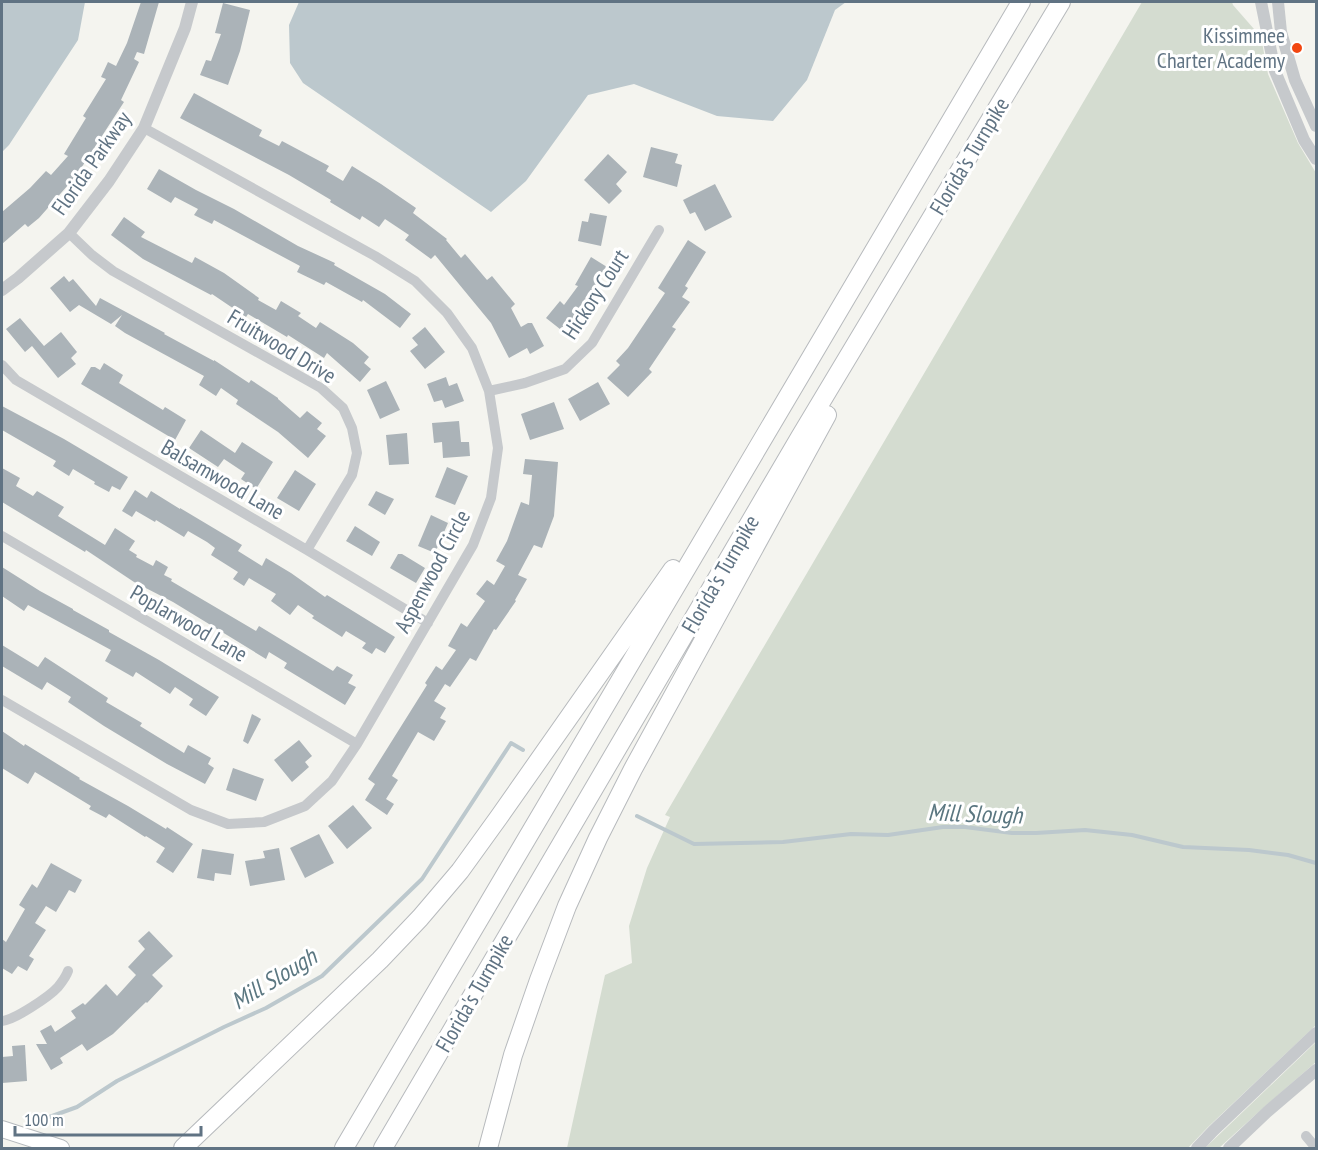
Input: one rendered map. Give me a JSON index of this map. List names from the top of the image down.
{
  "streets": {
    "highway": ["Florida's Turnpike"],
    "street": [
      "Florida Parkway",
      "Hickory Court",
      "Fruitwood Drive",
      "Balsamwood Lane",
      "Aspenwood Circle",
      "Poplarwood Lane"
    ]
  },
  "crossings": [
    ["Florida Parkway", "Fruitwood Drive"],
    ["Florida Parkway", "Aspenwood Circle"],
    ["Hickory Court", "Aspenwood Circle"],
    ["Fruitwood Drive", "Balsamwood Lane"],
    ["Balsamwood Lane", "Aspenwood Circle"],
    ["Aspenwood Circle", "Poplarwood Lane"]
  ],
  "water": ["Mill Slough"],
  "places": ["Kissimmee Charter Academy"],
  "scale_bar": "100 m"
}
